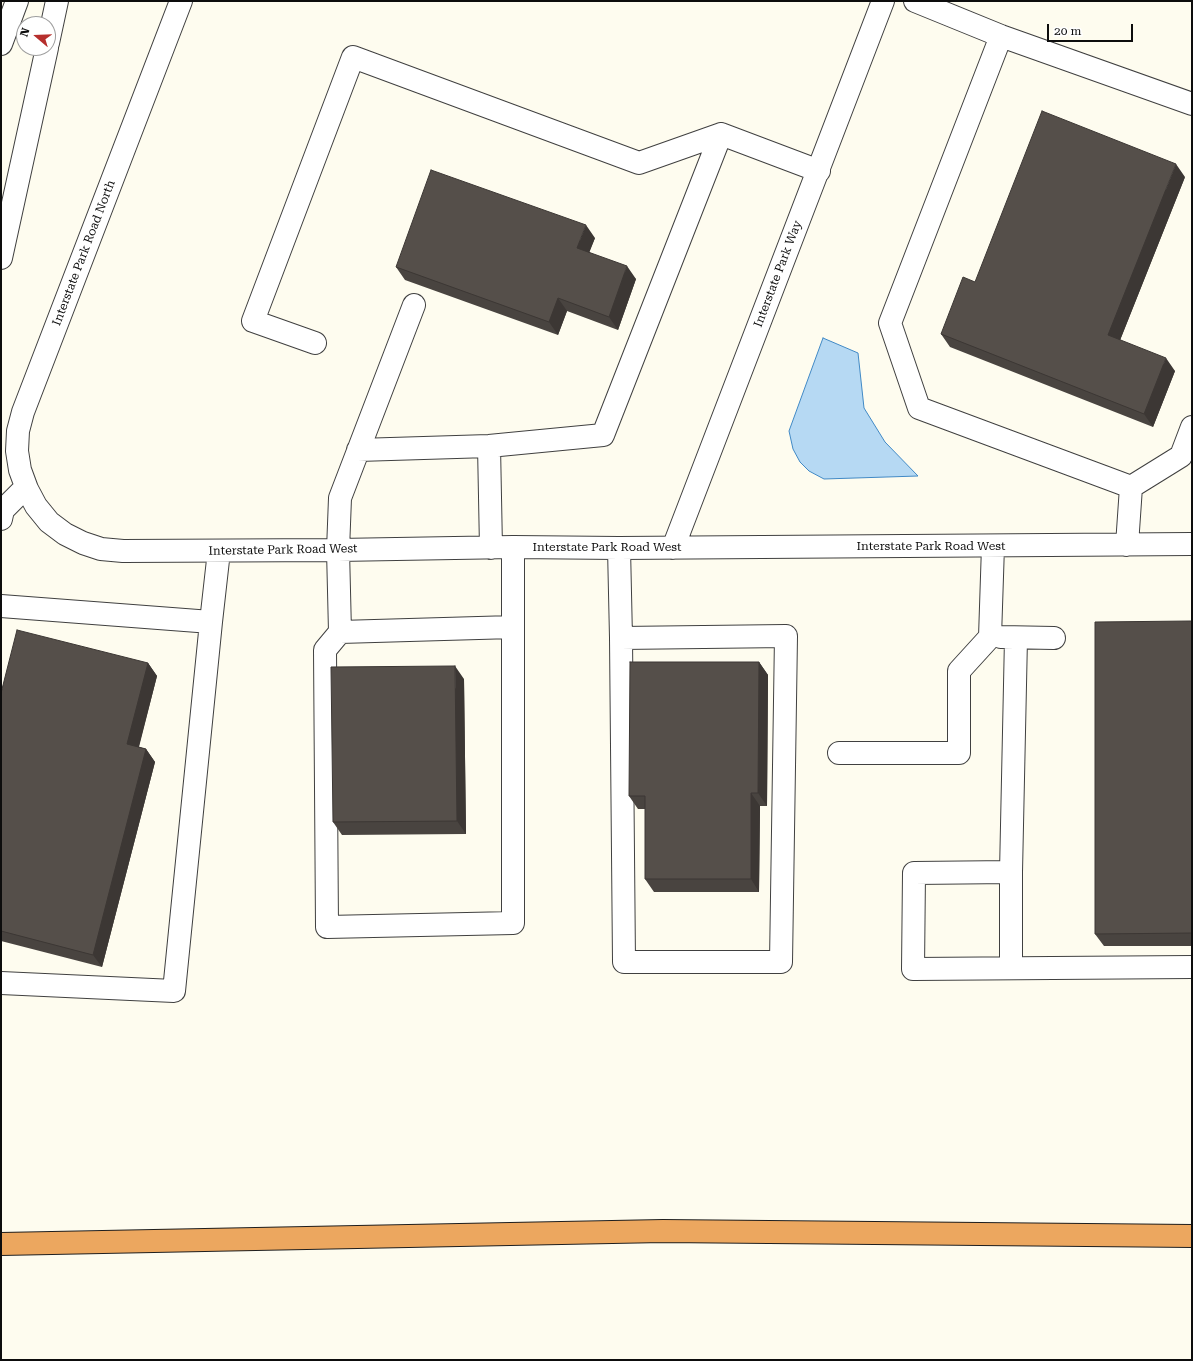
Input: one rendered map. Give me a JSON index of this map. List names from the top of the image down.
{
  "streets": {
    "street": ["Interstate Park Road North", "Interstate Park Way", "Interstate Park Road West"]
  },
  "crossings": [
    ["Interstate Park Road North", "Interstate Park Road West"],
    ["Interstate Park Way", "Interstate Park Road West"]
  ],
  "scale_bar": "20 m",
  "north": "left"
}
